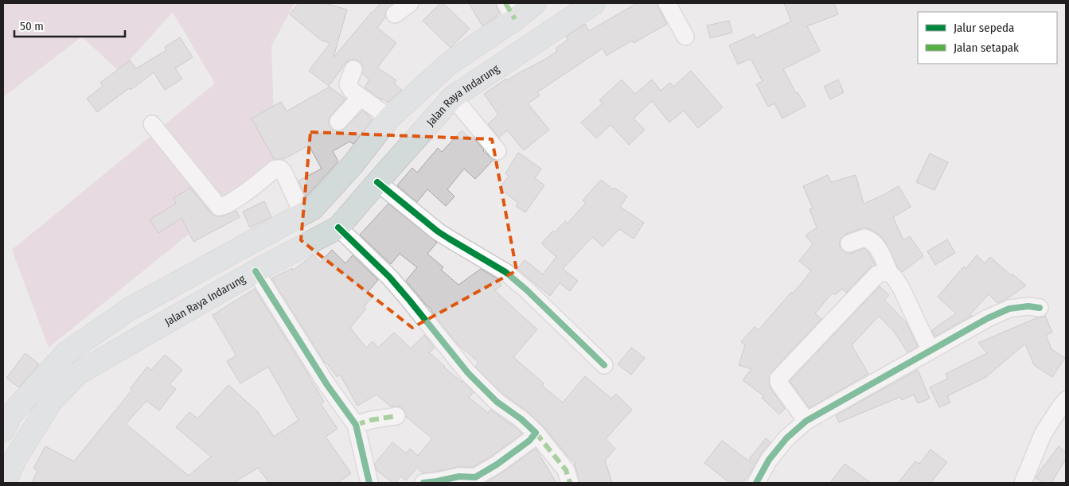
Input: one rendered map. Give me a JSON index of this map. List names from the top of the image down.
{
  "streets": {
    "highway": ["Jalan Raya Indarung"]
  },
  "legend": ["Jalur sepeda", "Jalan setapak"],
  "scale_bar": "50 m"
}
